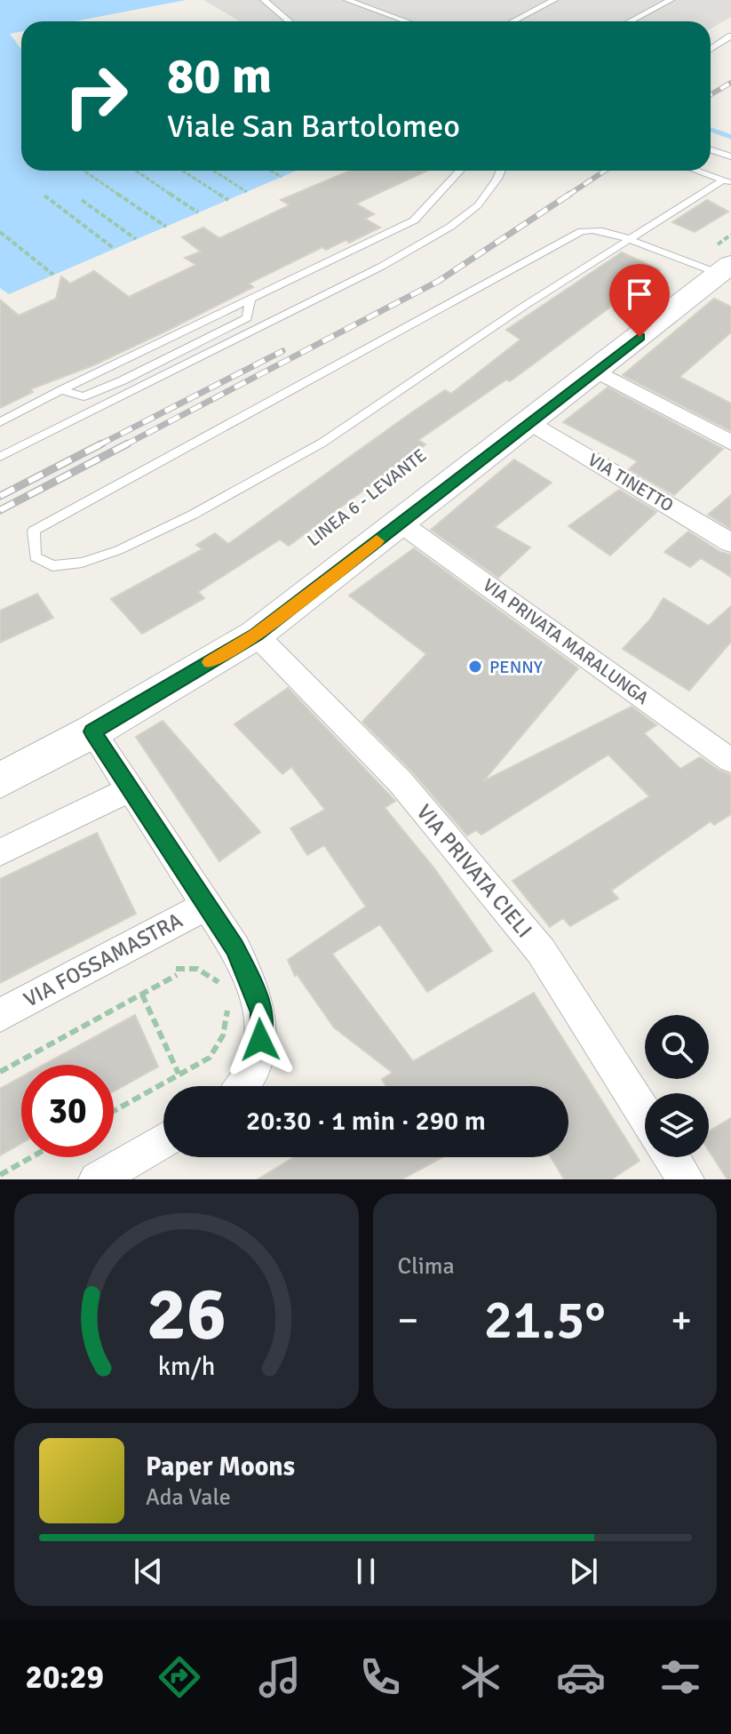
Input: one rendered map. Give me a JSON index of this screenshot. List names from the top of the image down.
{
  "streets": {
    "street": [
      "VIA TINETTO",
      "VIA PRIVATA MARALUNGA",
      "VIA PRIVATA CIELI",
      "VIA FOSSAMASTRA"
    ]
  },
  "places": ["PENNY"],
  "page": {
    "turn": ["80 m", "Viale San Bartolomeo"],
    "limit": "30",
    "trip": "20:30 · 1 min · 290 m",
    "tile": "Clima",
    "heat": ["−", "21.5°", "+"],
    "song": ["Paper Moons", "Ada Vale"],
    "tabs": "20:29",
    "gauge": ["26", "km/h"]
  }
}
